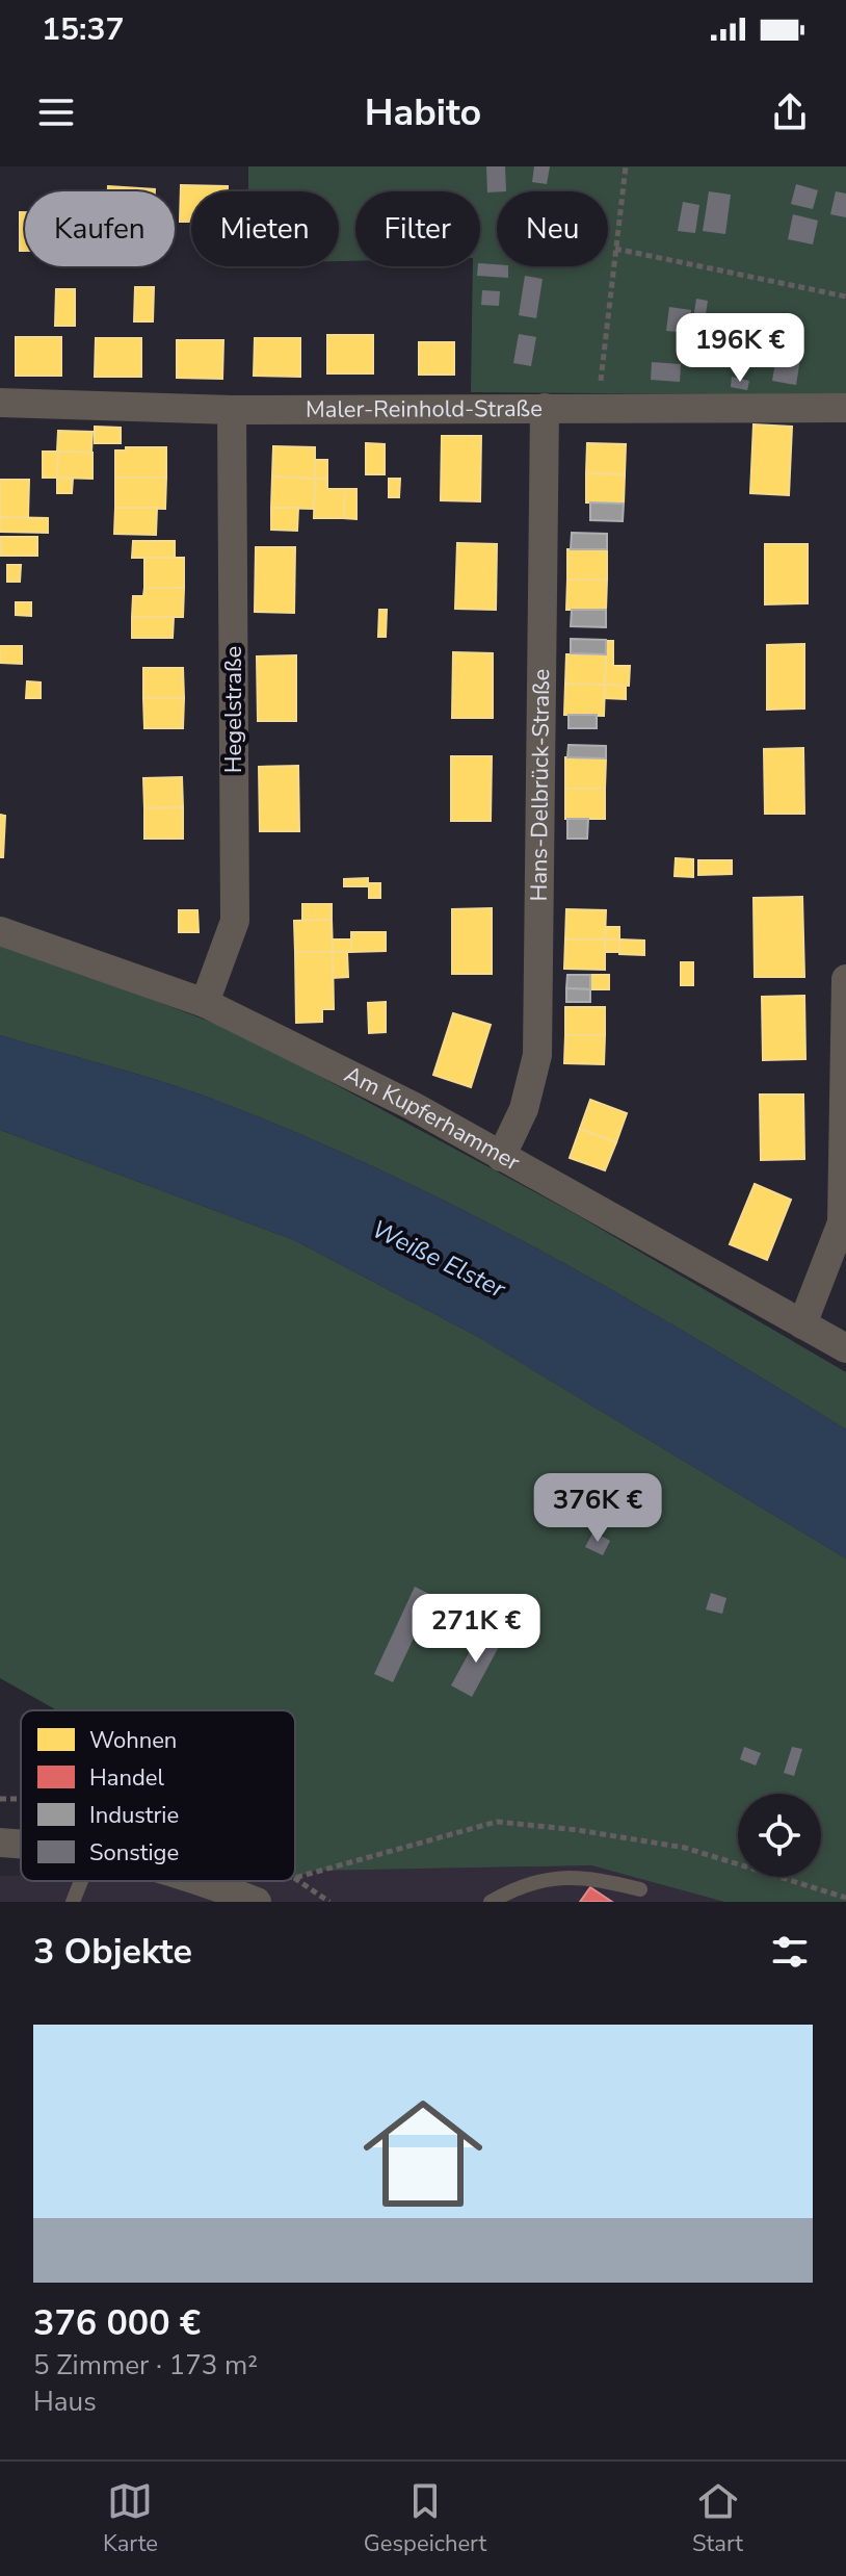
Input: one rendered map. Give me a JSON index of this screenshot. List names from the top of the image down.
{
  "streets": {
    "street": [
      "Maler-Reinhold-Straße",
      "Hegelstraße",
      "Hans-Delbrück-Straße",
      "Am Kupferhammer"
    ]
  },
  "crossings": [
    ["Maler-Reinhold-Straße", "Hegelstraße"],
    ["Maler-Reinhold-Straße", "Hans-Delbrück-Straße"],
    ["Hegelstraße", "Am Kupferhammer"],
    ["Hans-Delbrück-Straße", "Am Kupferhammer"]
  ],
  "water": ["Weiße Elster"],
  "legend": [
    "Wohnen",
    "Handel",
    "Industrie",
    "Sonstige"
  ],
  "page": {
    "status": "15:37",
    "header": "Habito",
    "chip": [
      "Kaufen",
      "Mieten",
      "Filter",
      "Neu"
    ],
    "price": ["196K €", "376K €", "271K €"],
    "heading": "3 Objekte",
    "list": [
      {
        "name": "376 000 €",
        "note": "5 Zimmer · 173 m² · Haus"
      }
    ],
    "tabs": ["Karte", "Gespeichert", "Start"]
  }
}
